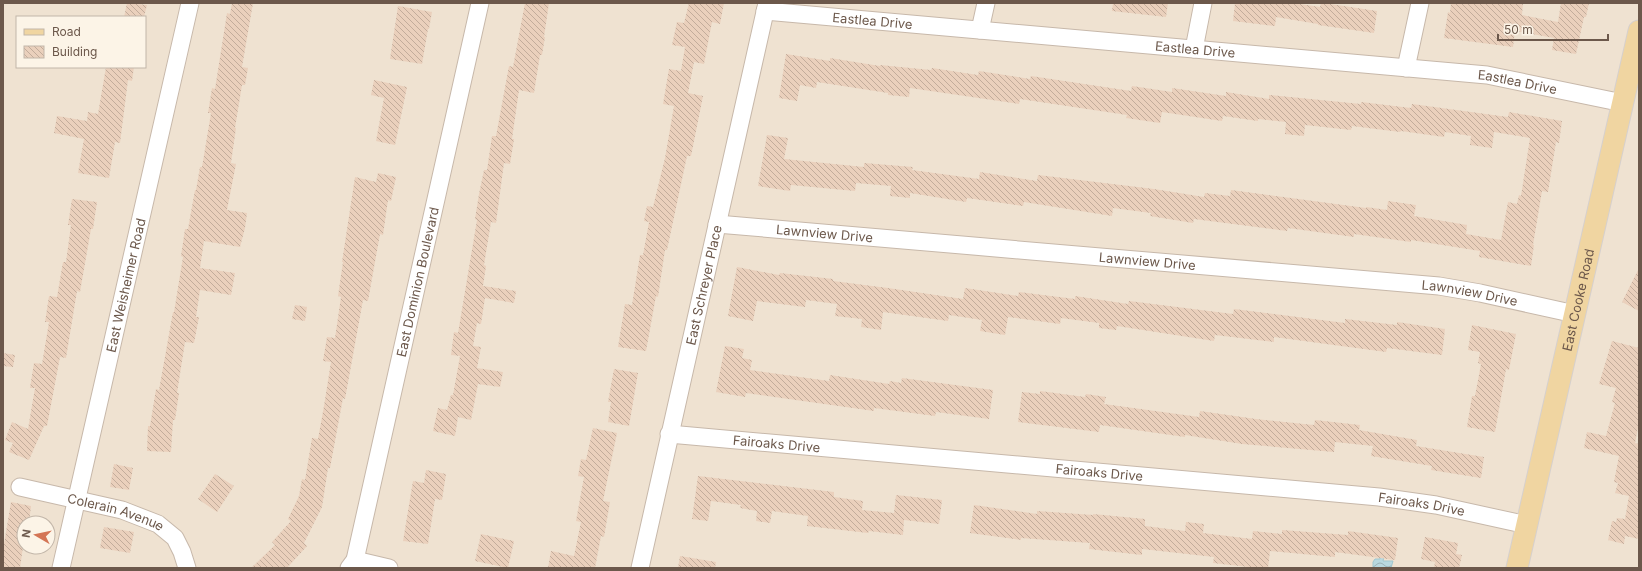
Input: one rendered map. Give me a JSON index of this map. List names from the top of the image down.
{
  "streets": {
    "main road": ["East Cooke Road"],
    "street": [
      "Eastlea Drive",
      "Lawnview Drive",
      "East Dominion Boulevard",
      "East Weisheimer Road",
      "East Schreyer Place",
      "Fairoaks Drive",
      "Colerain Avenue"
    ]
  },
  "crossings": [
    ["Eastlea Drive", "East Schreyer Place"],
    ["Eastlea Drive", "East Cooke Road"],
    ["Lawnview Drive", "East Schreyer Place"],
    ["Lawnview Drive", "East Cooke Road"],
    ["East Weisheimer Road", "Colerain Avenue"],
    ["East Schreyer Place", "Fairoaks Drive"],
    ["East Cooke Road", "Fairoaks Drive"]
  ],
  "legend": ["Road", "Building"],
  "scale_bar": "50 m",
  "north": "left"
}
